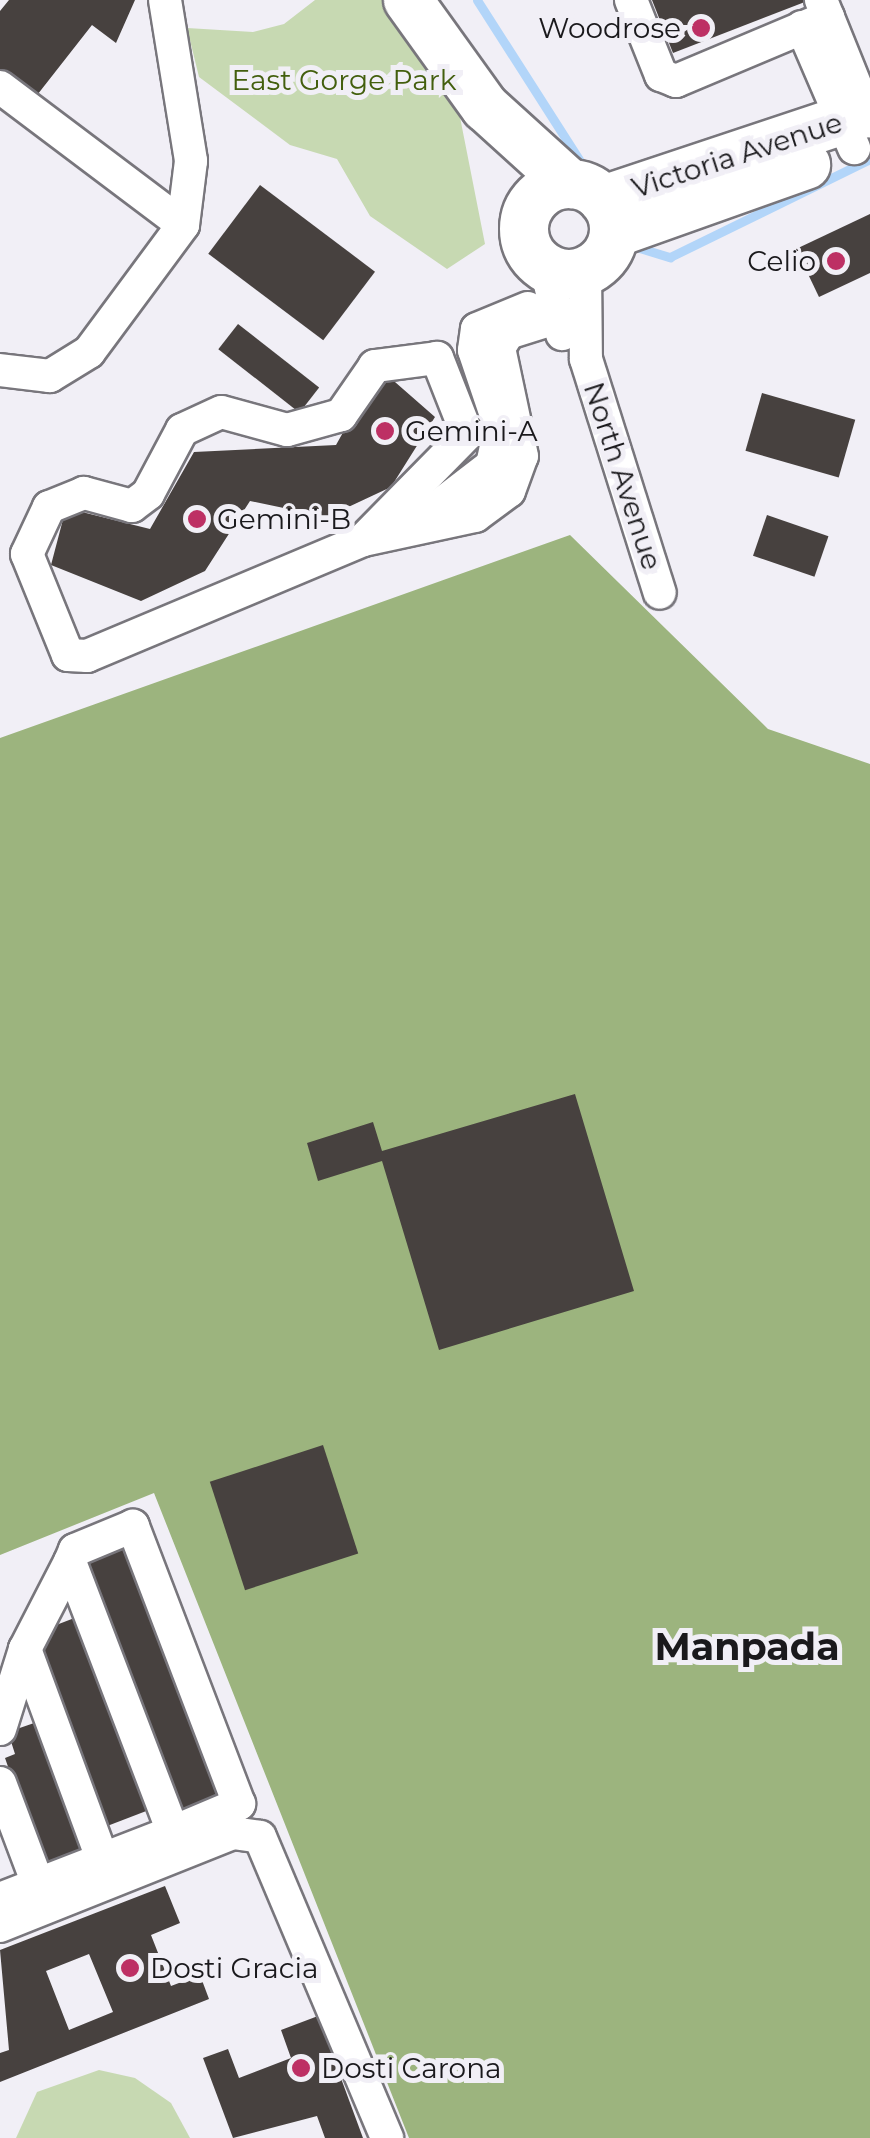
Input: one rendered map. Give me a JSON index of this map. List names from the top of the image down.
{
  "streets": {
    "street": ["Victoria Avenue", "North Avenue"]
  },
  "districts": ["Manpada"],
  "parks": ["East Gorge Park"],
  "places": [
    "Woodrose",
    "Celio",
    "Gemini-A",
    "Gemini-B",
    "Dosti Gracia",
    "Dosti Carona"
  ]
}
